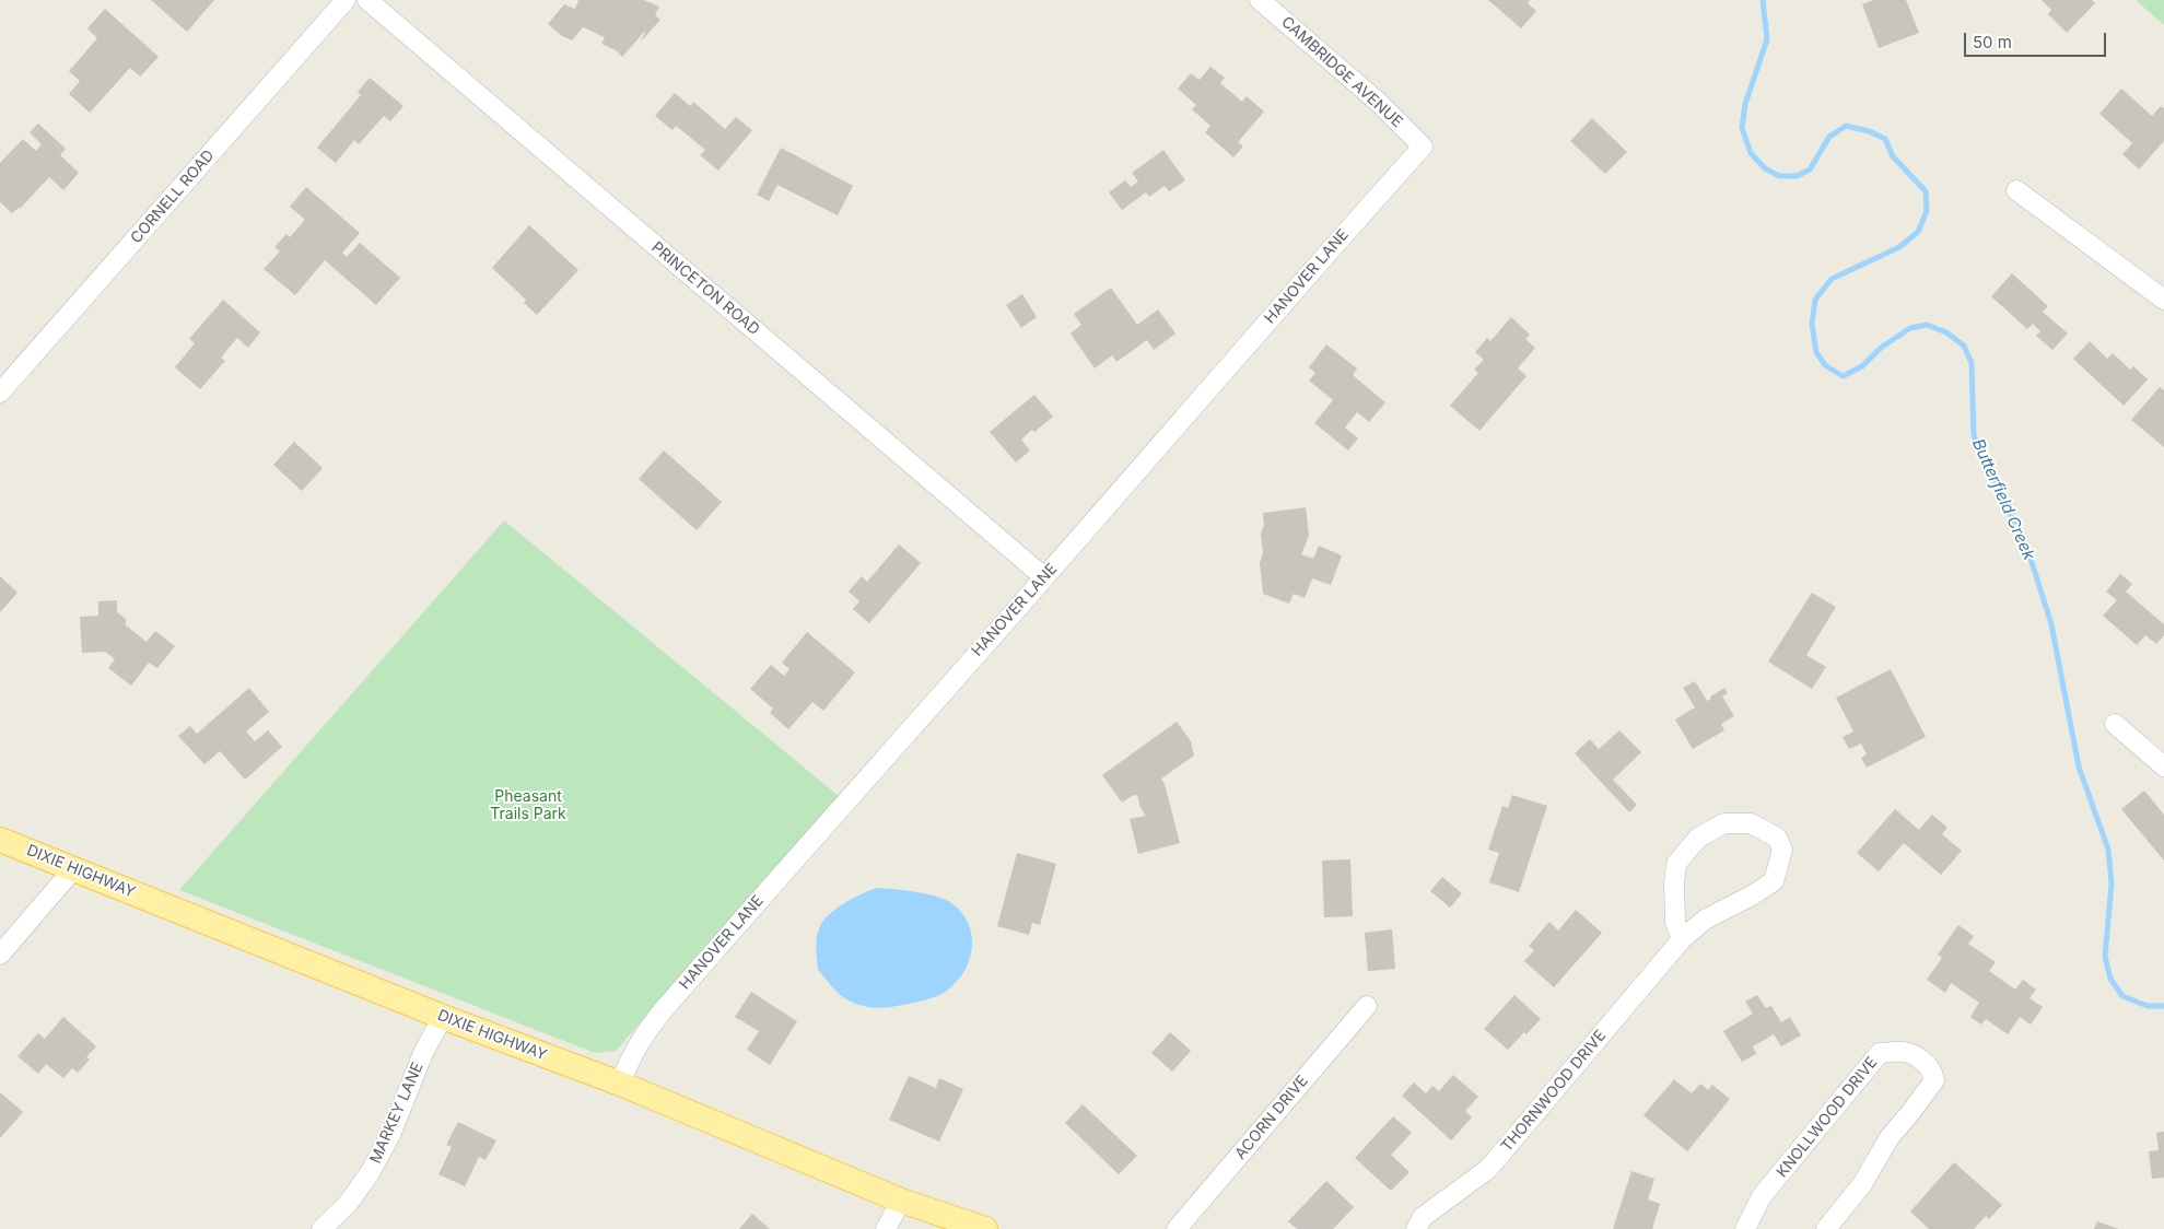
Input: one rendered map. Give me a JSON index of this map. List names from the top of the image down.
{
  "streets": {
    "main road": ["DIXIE HIGHWAY"],
    "street": [
      "CAMBRIDGE AVENUE",
      "CORNELL ROAD",
      "HANOVER LANE",
      "PRINCETON ROAD",
      "THORNWOOD DRIVE",
      "MARKEY LANE",
      "ACORN DRIVE",
      "KNOLLWOOD DRIVE"
    ]
  },
  "crossings": [
    ["CAMBRIDGE AVENUE", "HANOVER LANE"],
    ["HANOVER LANE", "PRINCETON ROAD"],
    ["HANOVER LANE", "DIXIE HIGHWAY"],
    ["DIXIE HIGHWAY", "MARKEY LANE"]
  ],
  "water": ["Butterfield Creek"],
  "parks": ["Pheasant Trails Park"],
  "scale_bar": "50 m"
}
